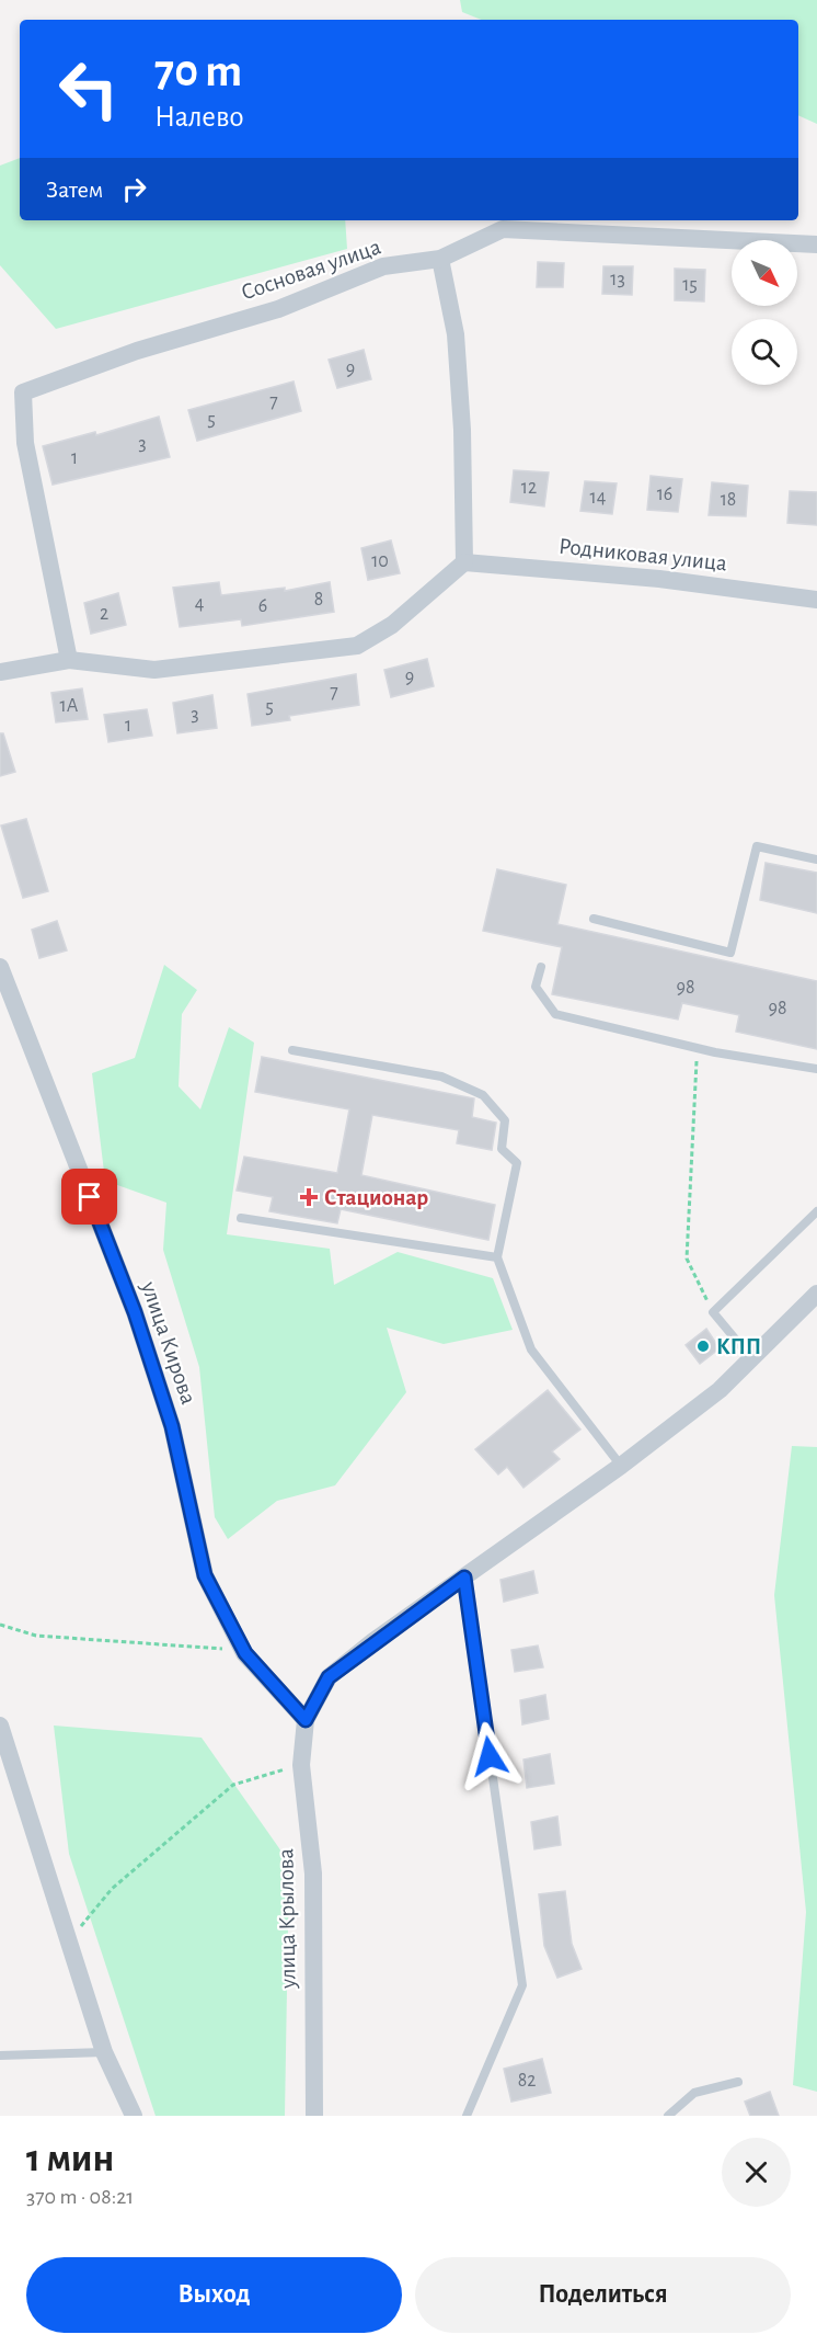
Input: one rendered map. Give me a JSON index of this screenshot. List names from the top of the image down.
{
  "streets": {
    "street": [
      "Сосновая улица",
      "Родниковая улица",
      "улица Кирова",
      "улица Крылова"
    ]
  },
  "crossings": [
    ["улица Кирова", "улица Крылова"]
  ],
  "places": {
    "health": ["Стационар"],
    "other": ["КПП"]
  },
  "house_numbers": [
    "13",
    "15",
    "9",
    "7",
    "5",
    "3",
    "1",
    "12",
    "16",
    "14",
    "18",
    "10",
    "8",
    "4",
    "6",
    "2",
    "9",
    "7",
    "1А",
    "5",
    "3",
    "1",
    "98",
    "98",
    "82"
  ],
  "north": "bottom right",
  "page": {
    "turn": ["70 m", "Налево"],
    "then": "Затем",
    "heading": ["1 мин", "370 m · 08:21"],
    "buttons": ["Выход", "Поделиться"]
  }
}
